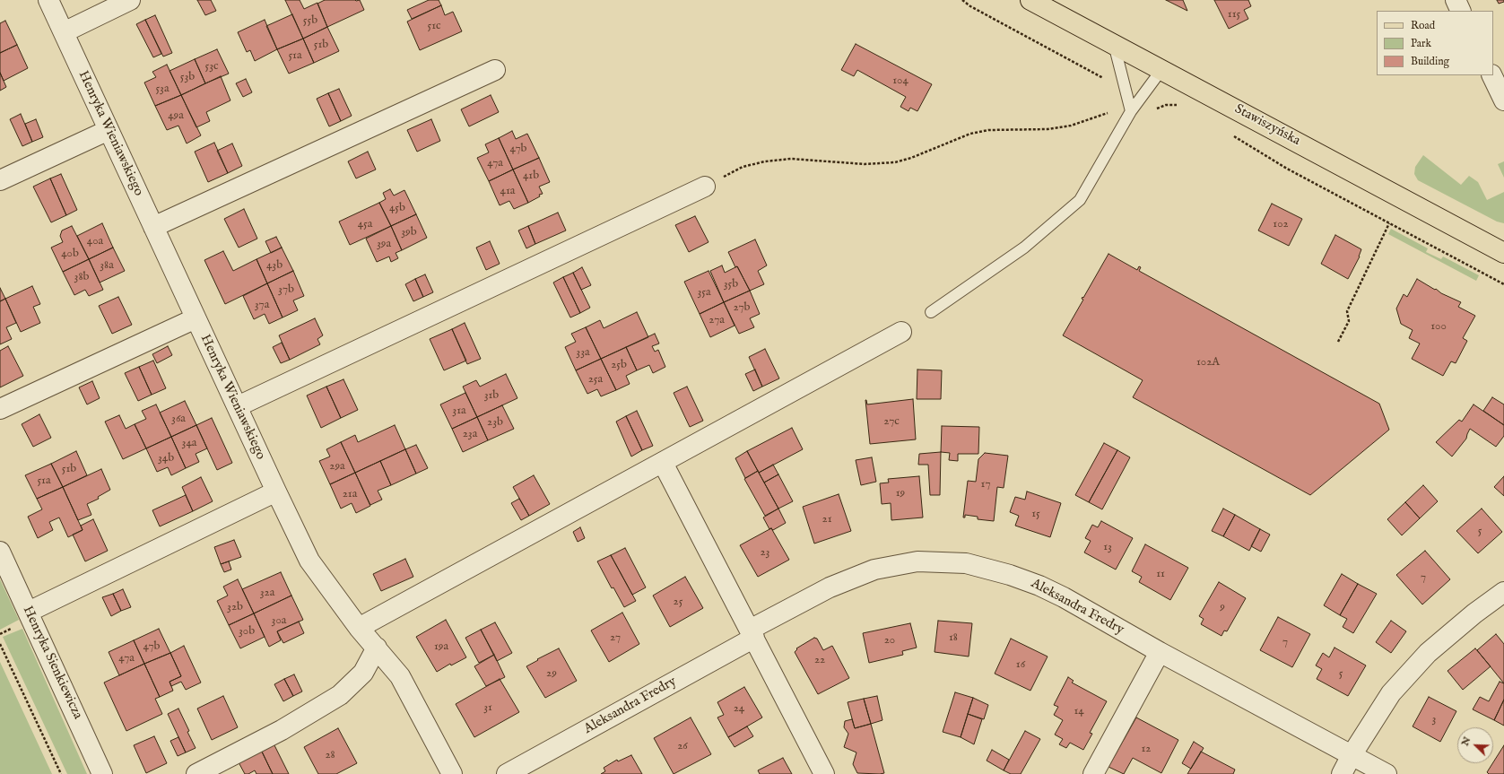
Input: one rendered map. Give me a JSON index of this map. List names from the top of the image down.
{
  "streets": {
    "main road": ["Stawiszyńska"],
    "street": ["Henryka Wieniawskiego", "Aleksandra Fredry", "Henryka Sienkiewicza"]
  },
  "house_numbers": [
    "115",
    "55b",
    "51c",
    "51b",
    "51a",
    "53c",
    "53b",
    "104",
    "53a",
    "49a",
    "47b",
    "47a",
    "41b",
    "41a",
    "45b",
    "45a",
    "102",
    "39b",
    "40a",
    "39a",
    "40b",
    "38a",
    "43b",
    "38b",
    "35b",
    "37b",
    "35a",
    "37a",
    "27b",
    "27a",
    "100",
    "33a",
    "102A",
    "25b",
    "25a",
    "31b",
    "31a",
    "36a",
    "27c",
    "23b",
    "23a",
    "34a",
    "34b",
    "29a",
    "51b",
    "51a",
    "17",
    "19",
    "21a",
    "15",
    "21",
    "5",
    "13",
    "23",
    "11",
    "7",
    "32a",
    "25",
    "32b",
    "9",
    "30a",
    "30b",
    "27",
    "18",
    "20",
    "7",
    "47b",
    "19a",
    "47a",
    "22",
    "16",
    "29",
    "5",
    "31",
    "24",
    "14",
    "3",
    "26",
    "12",
    "28"
  ],
  "legend": ["Road", "Park", "Building"],
  "north": "top left"
}
